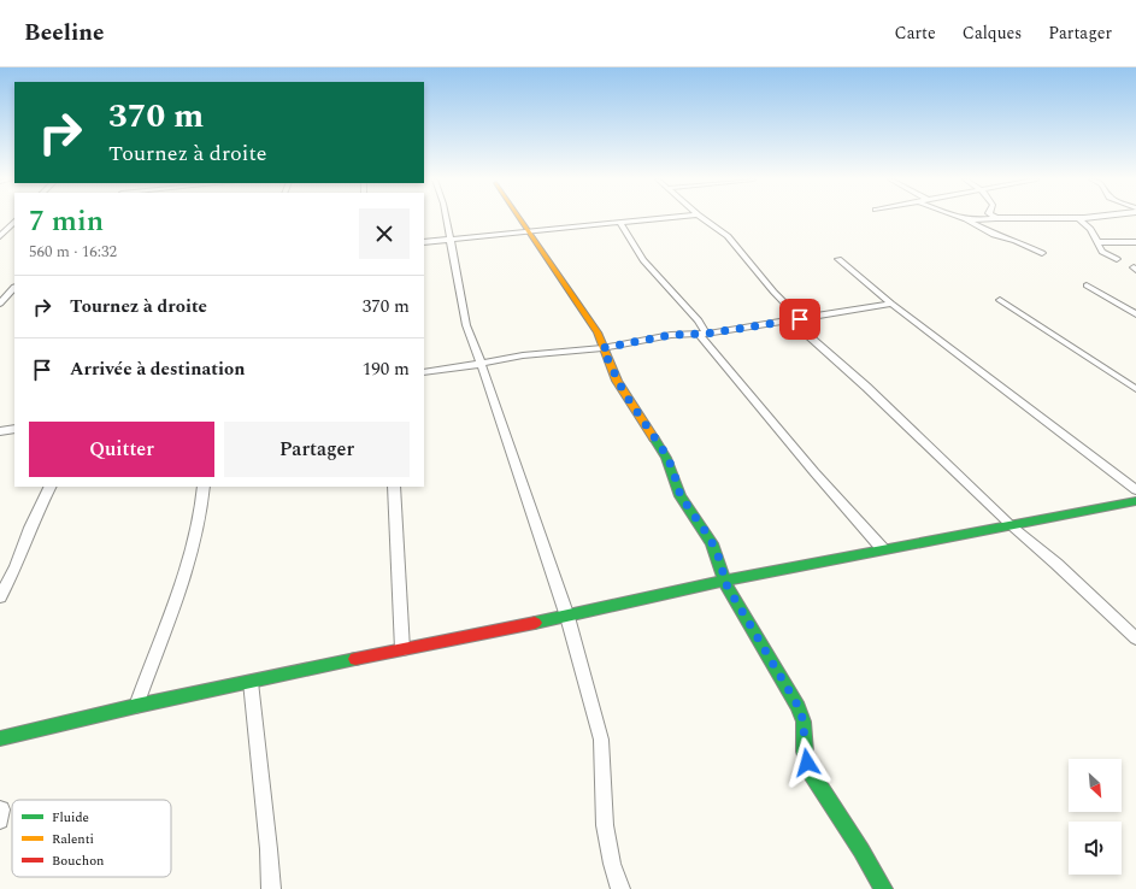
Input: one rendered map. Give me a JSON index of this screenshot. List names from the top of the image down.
{
  "legend": ["Fluide", "Ralenti", "Bouchon"],
  "north": "bottom right",
  "page": {
    "header": "Beeline",
    "nav": ["Carte", "Calques", "Partager"],
    "turn": ["370 m", "Tournez à droite"],
    "heading": ["7 min", "560 m · 16:32"],
    "list": [
      {
        "name": "Tournez à droite",
        "value": "370 m"
      },
      {
        "name": "Arrivée à destination",
        "value": "190 m"
      }
    ],
    "buttons": ["Quitter", "Partager"]
  }
}
